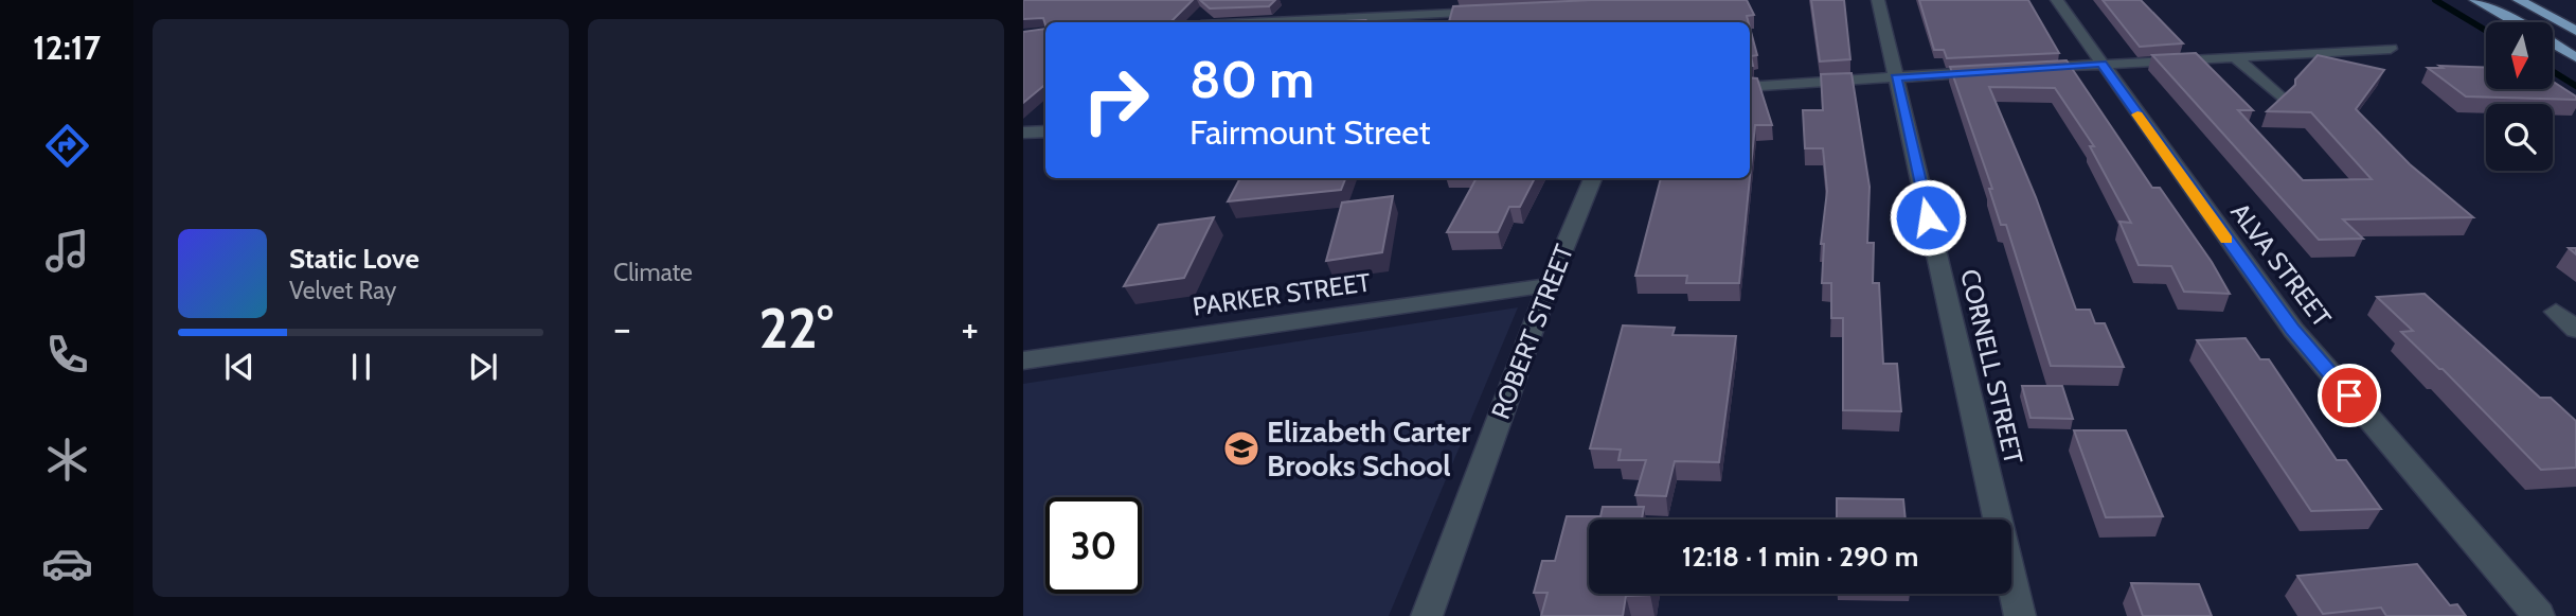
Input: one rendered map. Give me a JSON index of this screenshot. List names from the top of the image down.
{
  "streets": {
    "street": [
      "ALVA STREET",
      "PARKER STREET",
      "ROBERT STREET",
      "CORNELL STREET"
    ]
  },
  "crossings": [
    ["PARKER STREET", "ROBERT STREET"]
  ],
  "places": {
    "school or university": ["Elizabeth Carter Brooks School"]
  },
  "north": "bottom",
  "page": {
    "tabs": "12:17",
    "tile": "Climate",
    "turn": ["80 m", "Fairmount Street"],
    "song": ["Static Love", "Velvet Ray"],
    "heat": ["−", "22°", "+"],
    "limit": "30",
    "trip": "12:18 · 1 min · 290 m"
  }
}
